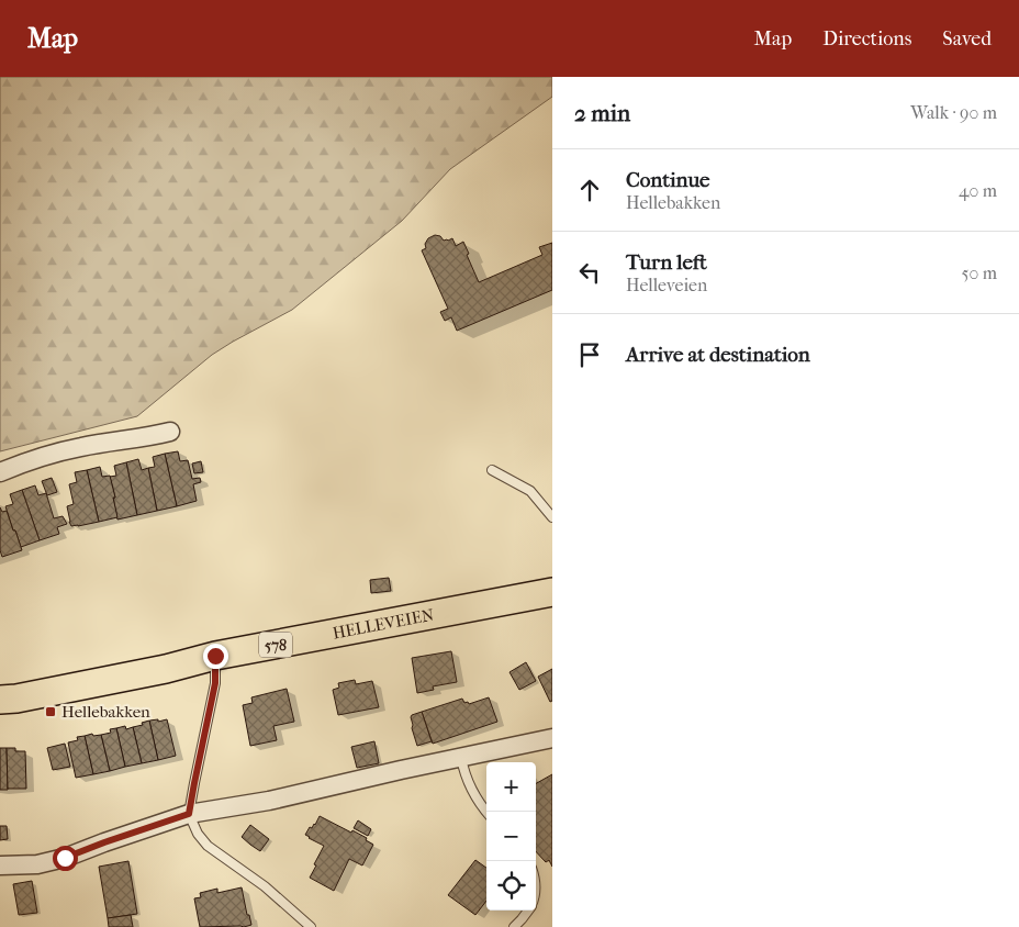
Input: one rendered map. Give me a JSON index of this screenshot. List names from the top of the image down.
{
  "streets": {
    "main road": ["HELLEVEIEN", "578"]
  },
  "places": {
    "transit": ["Hellebakken"]
  },
  "page": {
    "header": "Map",
    "nav": ["Map", "Directions", "Saved"],
    "heading": ["2 min", "Walk · 90 m"],
    "list": [
      ["Continue", "Hellebakken", "40 m"],
      ["Turn left", "Helleveien", "50 m"],
      "Arrive at destination"
    ],
    "map_buttons": ["+", "−"]
  }
}
